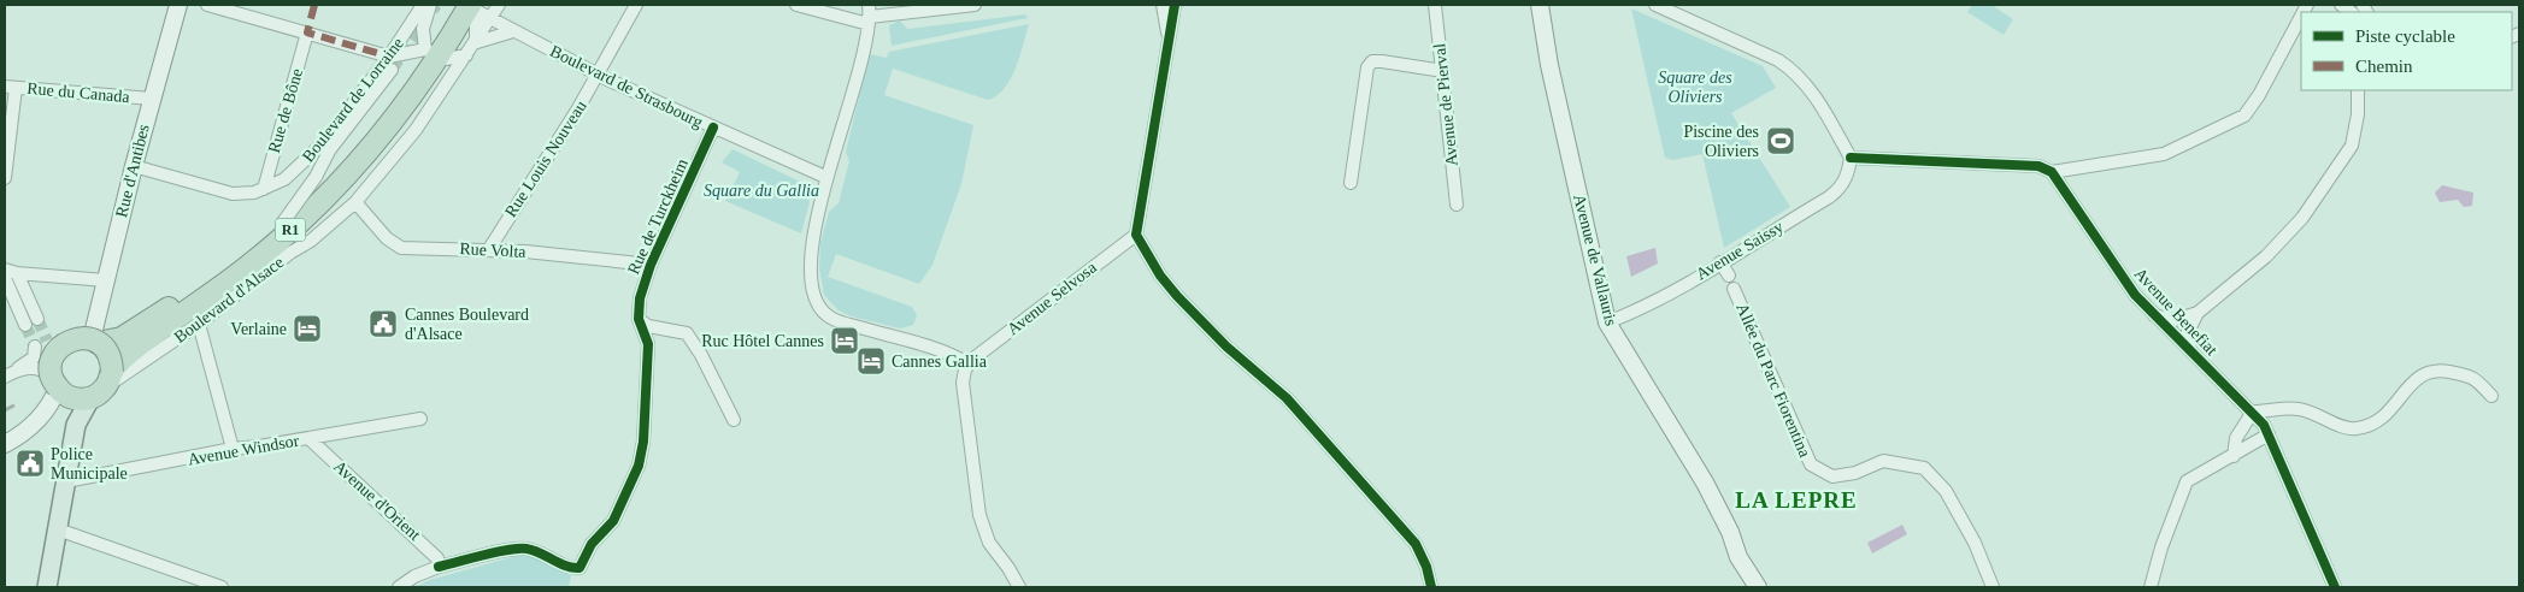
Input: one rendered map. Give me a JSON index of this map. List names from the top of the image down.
{
  "streets": {
    "highway": ["R1"],
    "main road": ["Rue d'Antibes", "Avenue de Vallauris"],
    "street": [
      "Boulevard de Strasbourg",
      "Rue du Canada",
      "Boulevard de Lorraine",
      "Avenue de Pierval",
      "Rue de Bône",
      "Rue Louis Nouveau",
      "Rue de Turckheim",
      "Rue Volta",
      "Avenue Saissy",
      "Avenue Selvosa",
      "Boulevard d'Alsace",
      "Avenue Benefiat",
      "Allée du Parc Fiorentina",
      "Avenue Windsor",
      "Avenue d'Orient"
    ]
  },
  "crossings": [
    ["Boulevard de Strasbourg", "Rue Louis Nouveau"],
    ["Boulevard de Strasbourg", "Rue de Turckheim"],
    ["Boulevard de Strasbourg", "R1"],
    ["Boulevard de Strasbourg", "Boulevard d'Alsace"],
    ["Rue du Canada", "Rue d'Antibes"],
    ["Boulevard de Lorraine", "Rue de Bône"],
    ["Boulevard de Lorraine", "Rue d'Antibes"],
    ["Rue Louis Nouveau", "Rue Volta"],
    ["Rue d'Antibes", "R1"],
    ["Rue d'Antibes", "Boulevard d'Alsace"],
    ["Rue de Turckheim", "Rue Volta"],
    ["R1", "Boulevard d'Alsace"],
    ["Rue Volta", "Boulevard d'Alsace"],
    ["Avenue Saissy", "Avenue de Vallauris"],
    ["Avenue Windsor", "Avenue d'Orient"]
  ],
  "districts": ["LA LEPRE"],
  "parks": ["Square des Oliviers", "Square du Gallia"],
  "places": {
    "sports": ["Piscine des Oliviers"],
    "public building": ["Cannes Boulevard d'Alsace", "Police Municipale"],
    "hotel": ["Verlaine", "Ruc Hôtel Cannes", "Cannes Gallia"]
  },
  "legend": ["Piste cyclable", "Chemin"]
}
